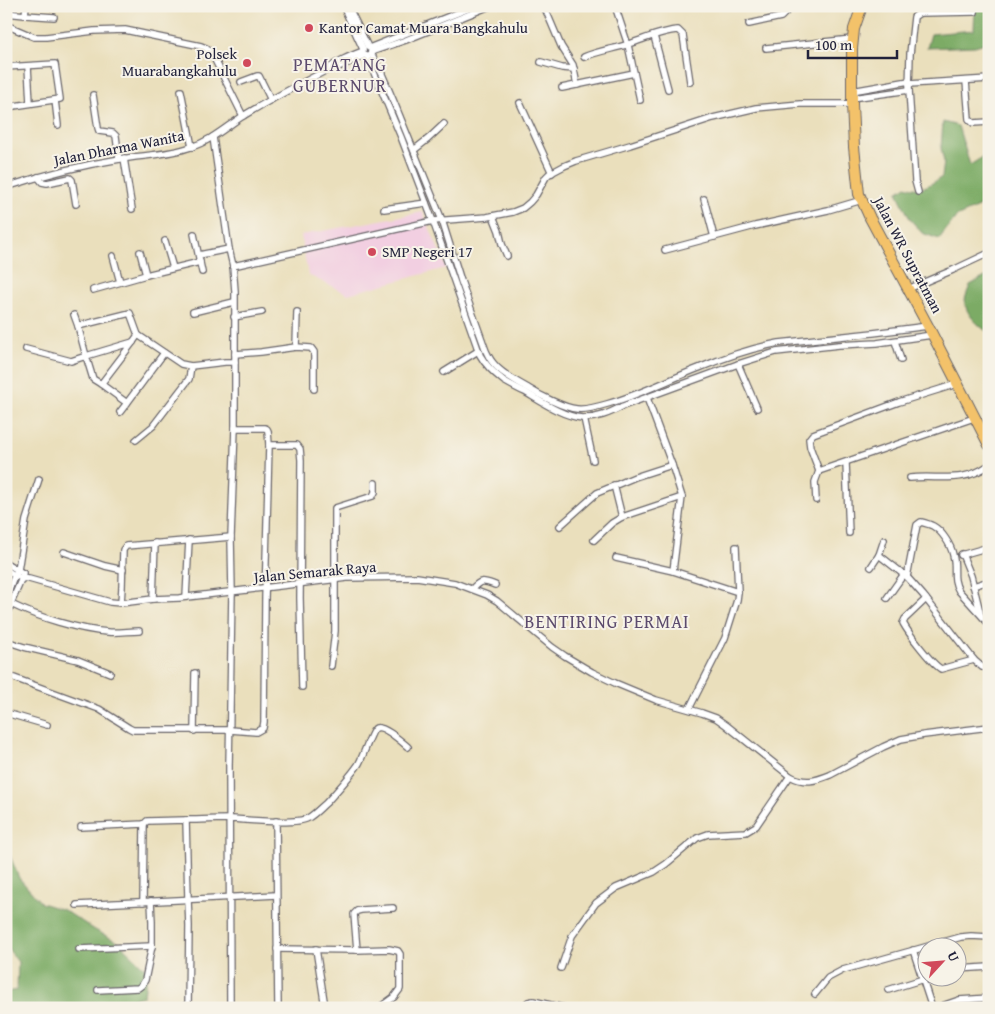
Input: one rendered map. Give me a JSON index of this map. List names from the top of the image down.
{
  "streets": {
    "highway": ["Jalan WR Supratman"],
    "street": ["Jalan Dharma Wanita", "Jalan Semarak Raya"]
  },
  "districts": ["PEMATANG GUBERNUR", "BENTIRING PERMAI"],
  "places": ["Kantor Camat Muara Bangkahulu", "Polsek Muarabangkahulu", "SMP Negeri 17"],
  "scale_bar": "100 m",
  "north": "top right"
}
